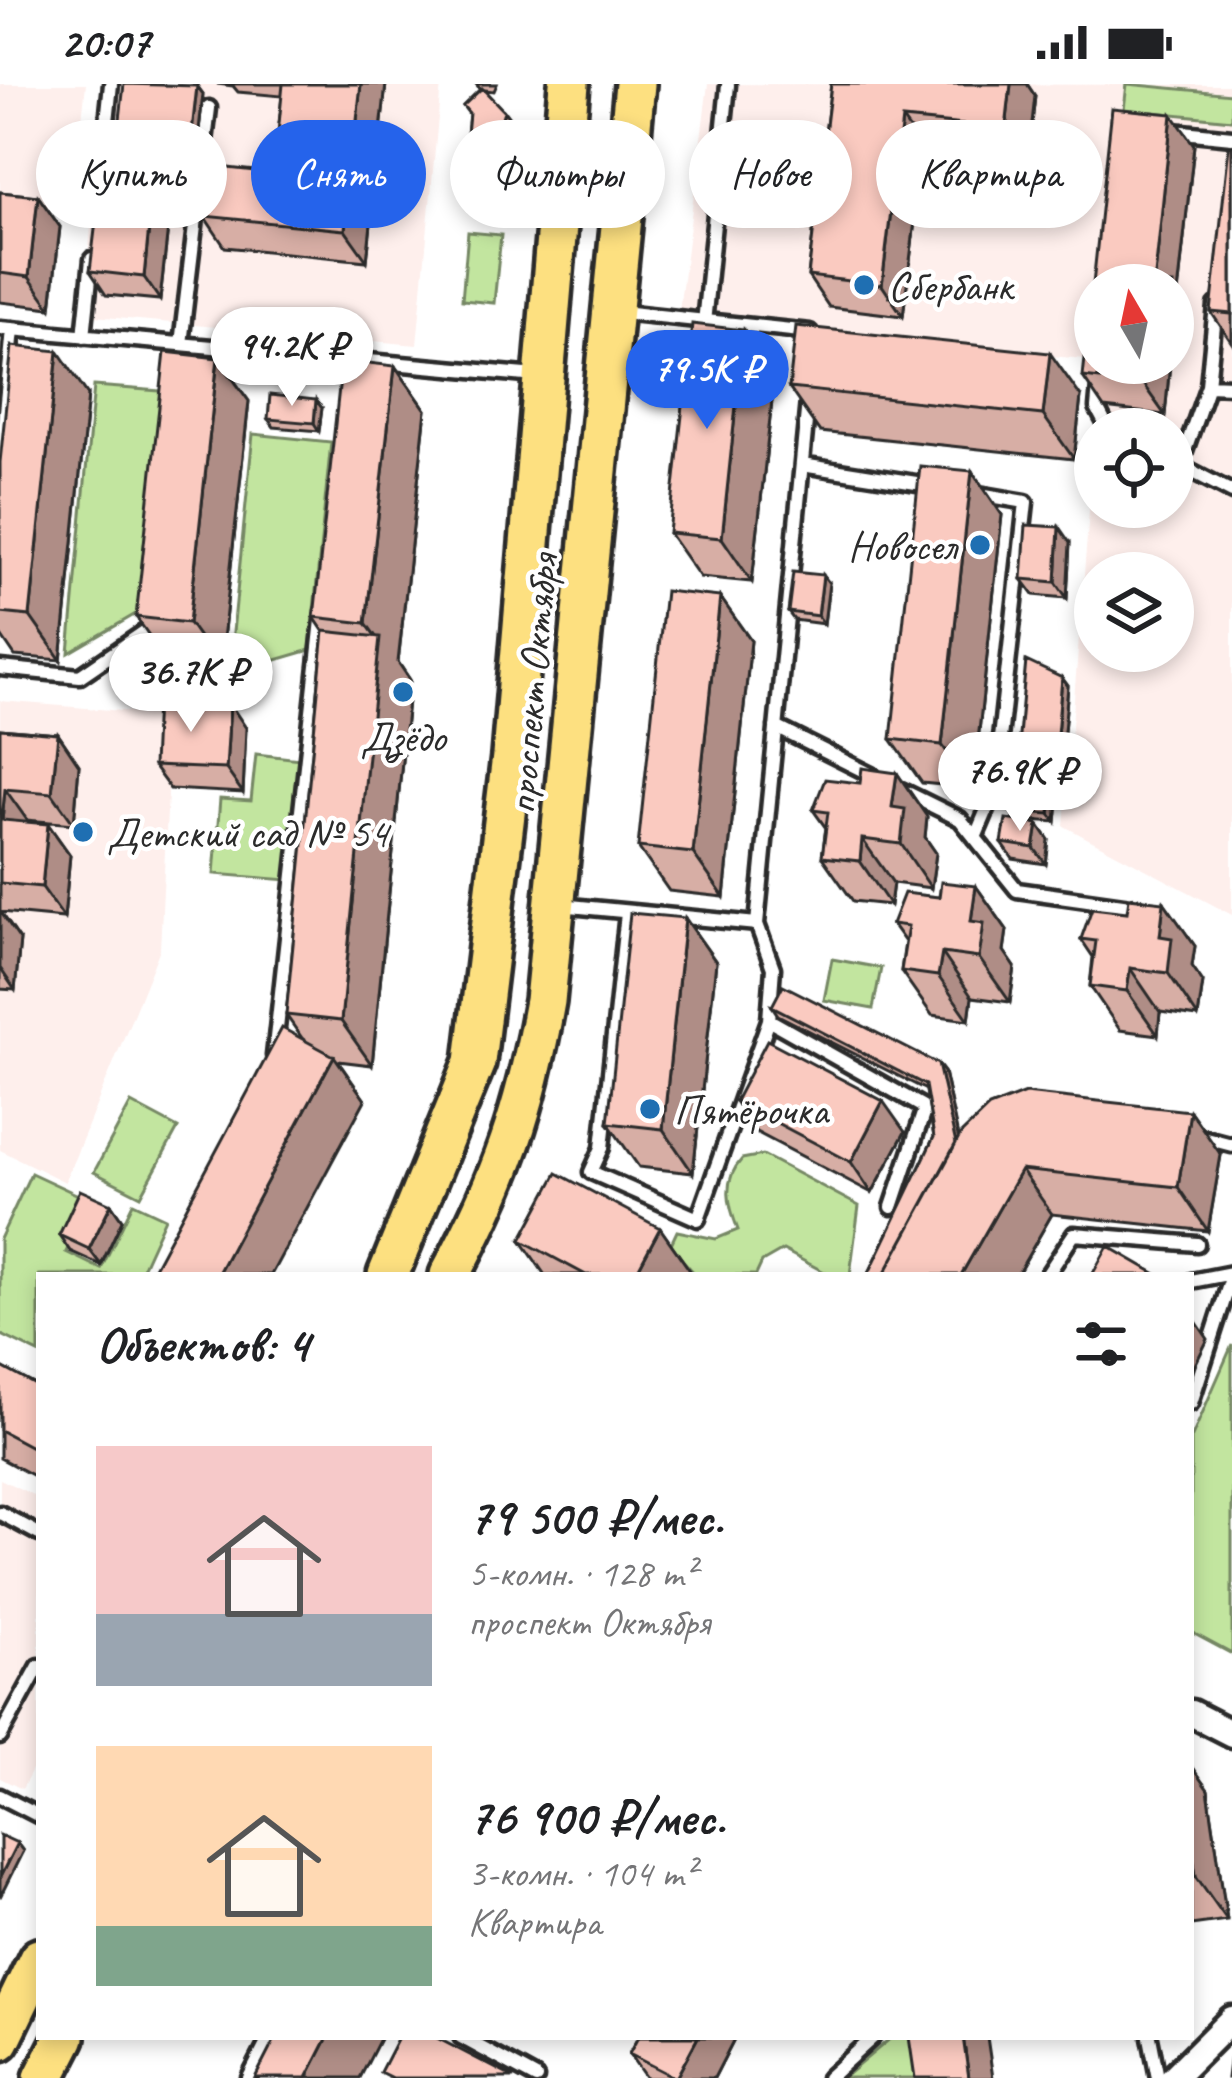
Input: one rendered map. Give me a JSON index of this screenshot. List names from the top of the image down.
{
  "streets": {
    "main road": ["проспект Октября"]
  },
  "places": [
    "Сбербанк",
    "Новосел",
    "Дзёдо",
    "Детский сад № 54",
    "Пятёрочка"
  ],
  "north": "top",
  "page": {
    "status": "20:07",
    "chip": [
      "Купить",
      "Снять",
      "Фильтры",
      "Новое",
      "Квартира"
    ],
    "price": [
      "94.2K ₽",
      "79.5K ₽",
      "36.7K ₽",
      "76.9K ₽"
    ],
    "heading": "Объектов: 4",
    "list": [
      {
        "name": "79 500 ₽/мес.",
        "note": "5-комн. · 128 m² · проспект Октября"
      },
      {
        "name": "76 900 ₽/мес.",
        "note": "3-комн. · 104 m² · Квартира"
      }
    ]
  }
}
